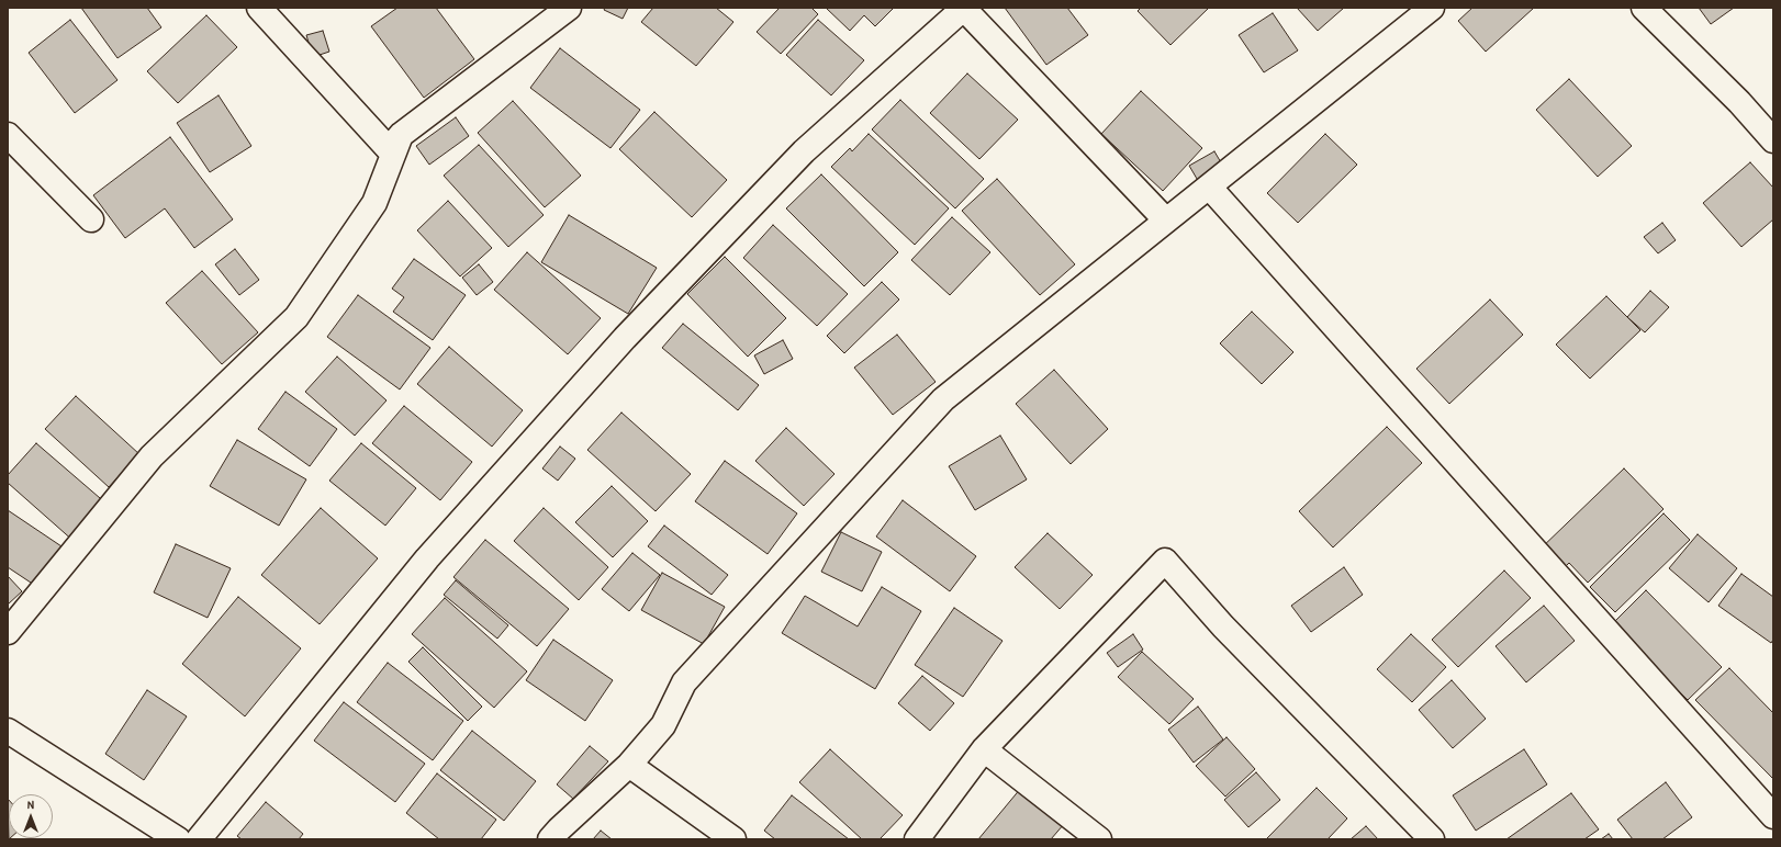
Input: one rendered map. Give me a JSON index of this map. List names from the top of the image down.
{
  "north": "top"
}
